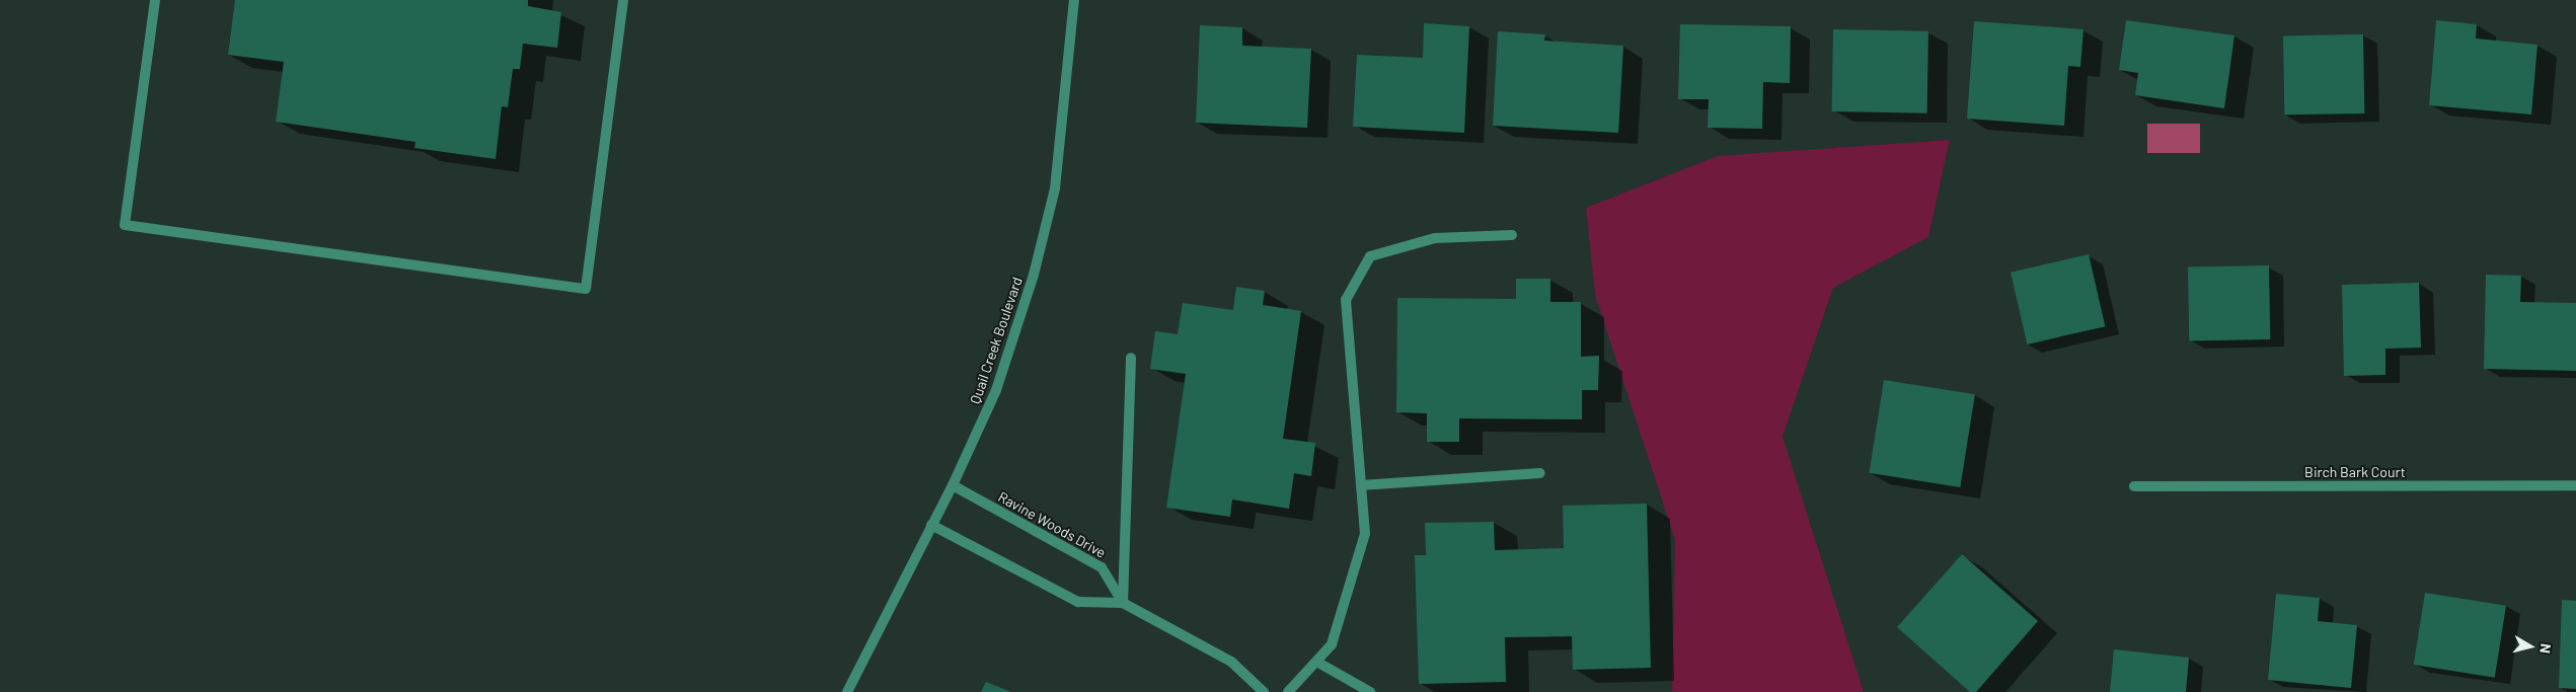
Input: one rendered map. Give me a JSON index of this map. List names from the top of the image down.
{
  "streets": {
    "street": ["Quail Creek Boulevard", "Birch Bark Court", "Ravine Woods Drive"]
  },
  "crossings": [
    ["Quail Creek Boulevard", "Ravine Woods Drive"]
  ],
  "north": "right"
}
